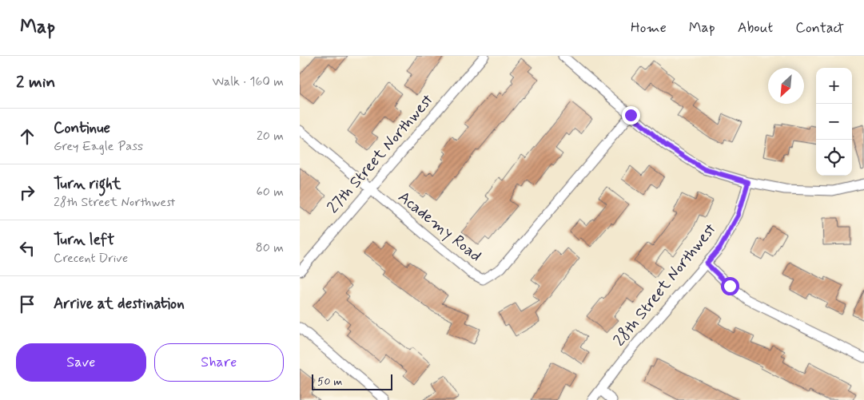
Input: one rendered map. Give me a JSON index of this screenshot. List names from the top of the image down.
{
  "streets": {
    "street": ["27th Street Northwest", "Academy Road", "28th Street Northwest"]
  },
  "crossings": [
    ["27th Street Northwest", "Academy Road"]
  ],
  "scale_bar": "50 m",
  "north": "bottom left",
  "page": {
    "header": "Map",
    "nav": [
      "Home",
      "Map",
      "About",
      "Contact"
    ],
    "heading": ["2 min", "Walk · 160 m"],
    "map_buttons": ["+", "−"],
    "list": [
      ["Continue", "Grey Eagle Pass", "20 m"],
      ["Turn right", "28th Street Northwest", "60 m"],
      ["Turn left", "Crecent Drive", "80 m"],
      "Arrive at destination"
    ],
    "buttons": ["Save", "Share"],
    "scale": "50 m"
  }
}
